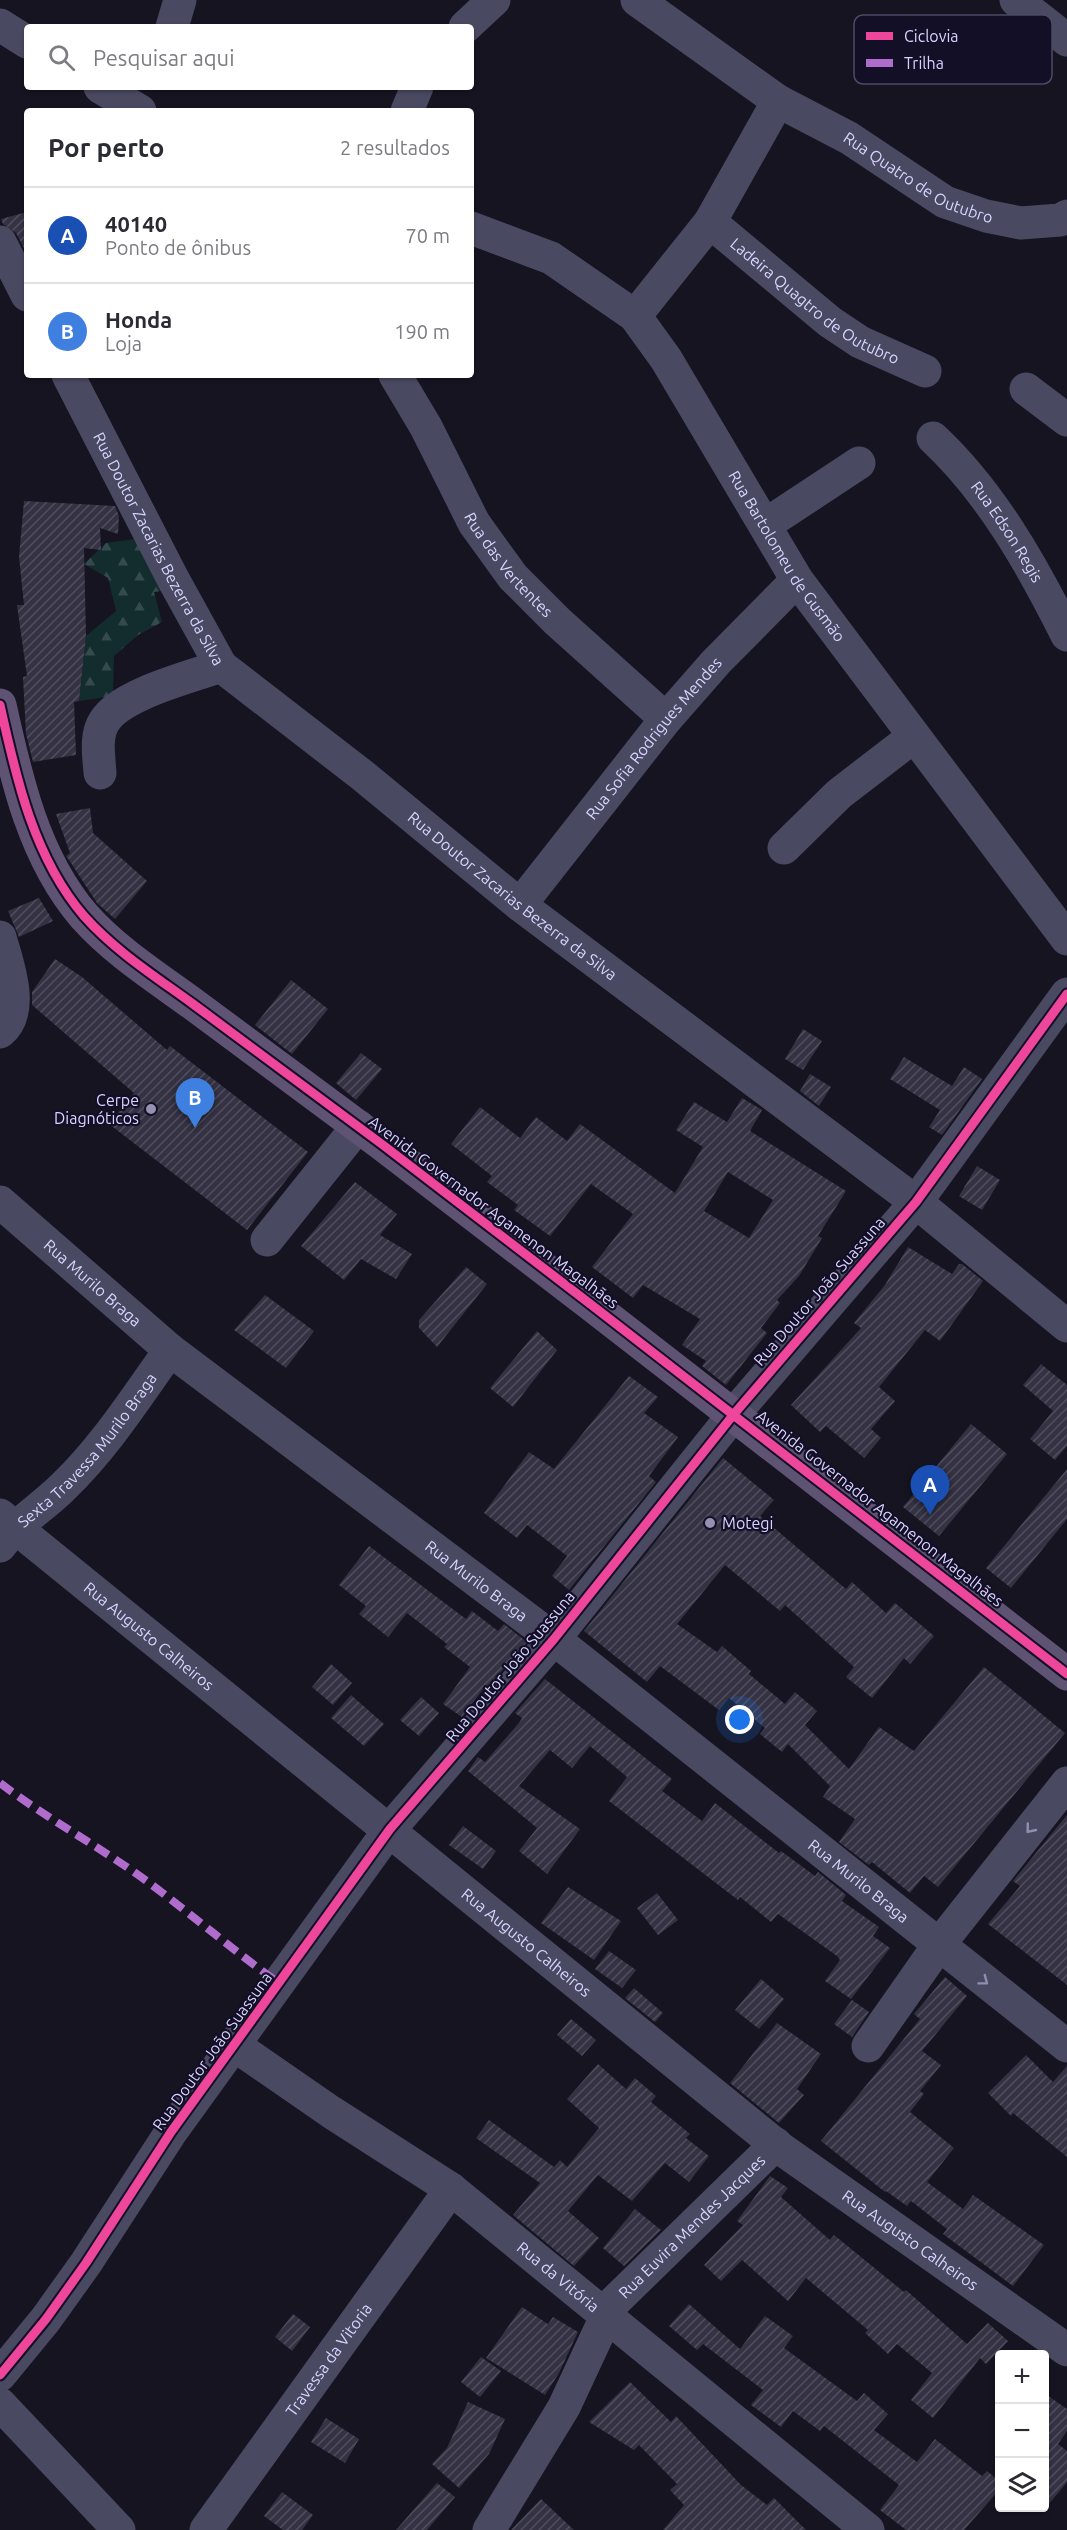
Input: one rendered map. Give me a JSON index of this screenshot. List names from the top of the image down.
{
  "streets": {
    "main road": ["Avenida Governador Agamenon Magalhães"],
    "street": [
      "Rua Quatro de Outubro",
      "Ladeira Quagtro de Outubro",
      "Rua Edson Regis",
      "Rua Doutor Zacarias Bezerra da Silva",
      "Rua Bartolomeu de Gusmão",
      "Rua das Vertentes",
      "Rua Sofia Rodrigues Mendes",
      "Rua Murilo Braga",
      "Rua Doutor João Suassuna",
      "Sexta Travessa Murilo Braga",
      "Rua Augusto Calheiros",
      "Rua Euvira Mendes Jacques",
      "Rua da Vitória",
      "Travessa da Vitoria"
    ]
  },
  "crossings": [
    ["Rua Doutor Zacarias Bezerra da Silva", "Rua Sofia Rodrigues Mendes"],
    ["Rua Doutor Zacarias Bezerra da Silva", "Rua Doutor João Suassuna"],
    ["Rua Bartolomeu de Gusmão", "Rua Sofia Rodrigues Mendes"],
    ["Rua das Vertentes", "Rua Sofia Rodrigues Mendes"],
    ["Avenida Governador Agamenon Magalhães", "Rua Doutor João Suassuna"],
    ["Rua Murilo Braga", "Rua Doutor João Suassuna"],
    ["Rua Murilo Braga", "Sexta Travessa Murilo Braga"],
    ["Rua Doutor João Suassuna", "Rua Augusto Calheiros"],
    ["Rua Doutor João Suassuna", "Rua da Vitória"],
    ["Sexta Travessa Murilo Braga", "Rua Augusto Calheiros"],
    ["Rua Augusto Calheiros", "Rua Euvira Mendes Jacques"],
    ["Rua Euvira Mendes Jacques", "Rua da Vitória"],
    ["Rua da Vitória", "Travessa da Vitoria"]
  ],
  "places": ["Cerpe Diagnóticos", "Motegi"],
  "legend": ["Ciclovia", "Trilha"],
  "page": {
    "search": "Pesquisar aqui",
    "heading": ["Por perto", "2 resultados"],
    "list": [
      {
        "mark": "A",
        "name": "40140",
        "note": "Ponto de ônibus",
        "value": "70 m"
      },
      {
        "mark": "B",
        "name": "Honda",
        "note": "Loja",
        "value": "190 m"
      }
    ],
    "pins": ["B", "A"],
    "map_buttons": ["+", "−"]
  }
}
